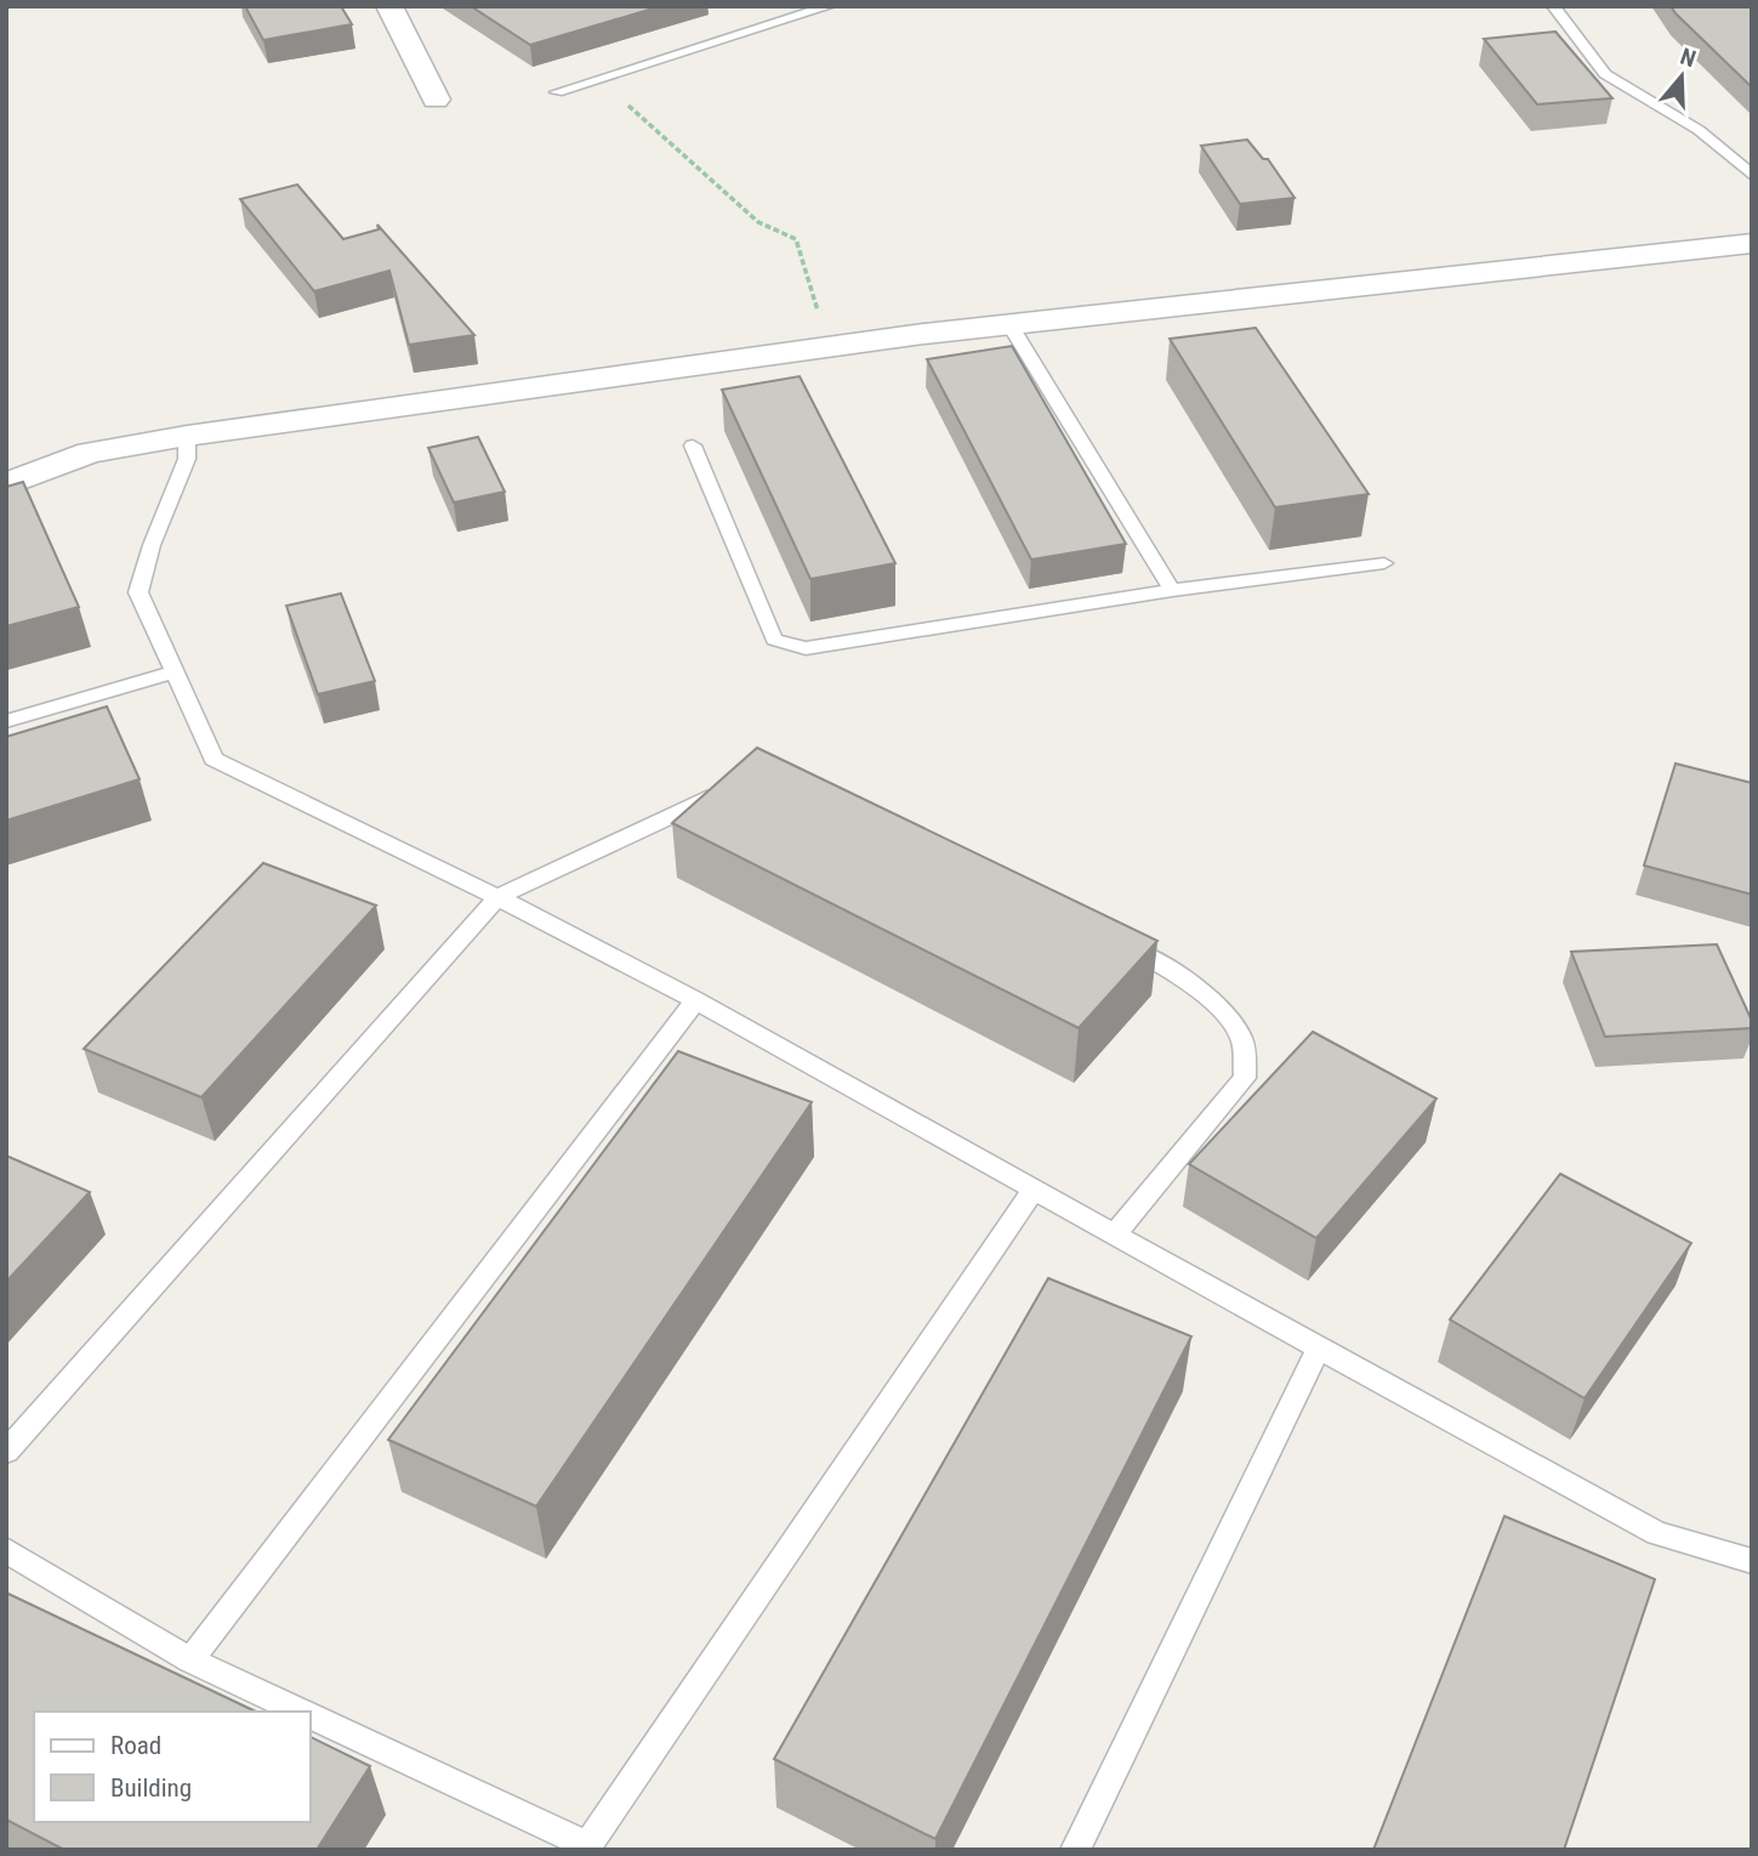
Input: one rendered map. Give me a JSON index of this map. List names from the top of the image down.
{
  "legend": ["Road", "Building"],
  "north": "top"
}
